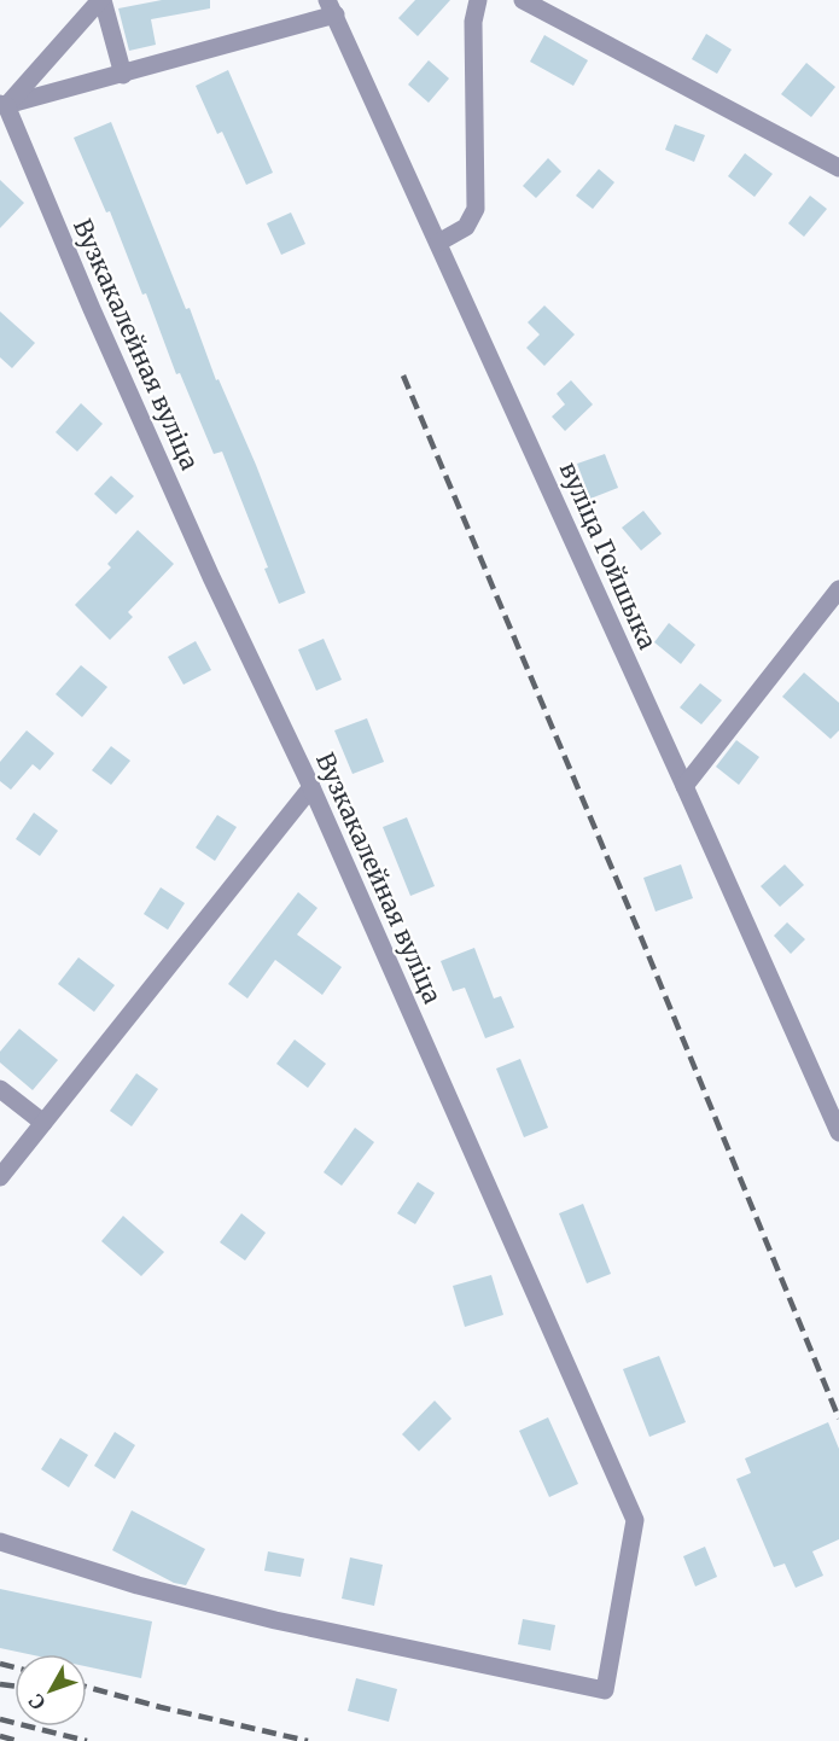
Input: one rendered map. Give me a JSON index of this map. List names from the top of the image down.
{
  "streets": {
    "street": ["Вузкакалейная вуліца", "вуліца Гойшыка"]
  },
  "north": "bottom left"
}
